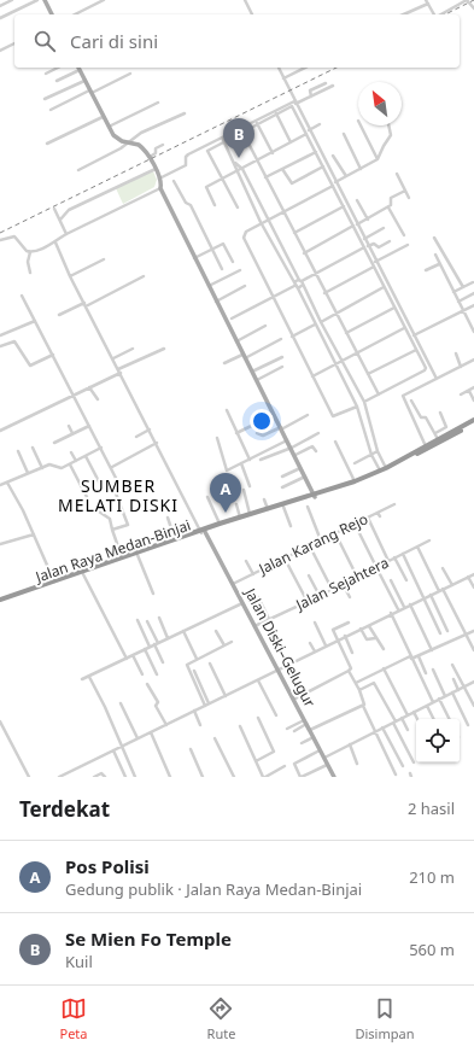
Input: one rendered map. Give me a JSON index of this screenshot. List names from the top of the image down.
{
  "streets": {
    "highway": ["Jalan Raya Medan-Binjai"],
    "main road": ["Jalan Diski–Gelugur"],
    "street": ["Jalan Karang Rejo", "Jalan Sejahtera"]
  },
  "crossings": [
    ["Jalan Karang Rejo", "Jalan Diski–Gelugur"],
    ["Jalan Raya Medan-Binjai", "Jalan Diski–Gelugur"],
    ["Jalan Sejahtera", "Jalan Diski–Gelugur"]
  ],
  "districts": ["SUMBER MELATI DISKI"],
  "north": "top left",
  "page": {
    "search": "Cari di sini",
    "pins": ["B", "A"],
    "heading": ["Terdekat", "2 hasil"],
    "list": [
      {
        "mark": "A",
        "name": "Pos Polisi",
        "note": "Gedung publik · Jalan Raya Medan-Binjai",
        "value": "210 m"
      },
      {
        "mark": "B",
        "name": "Se Mien Fo Temple",
        "note": "Kuil",
        "value": "560 m"
      }
    ],
    "nav": ["Peta", "Rute", "Disimpan"]
  }
}
